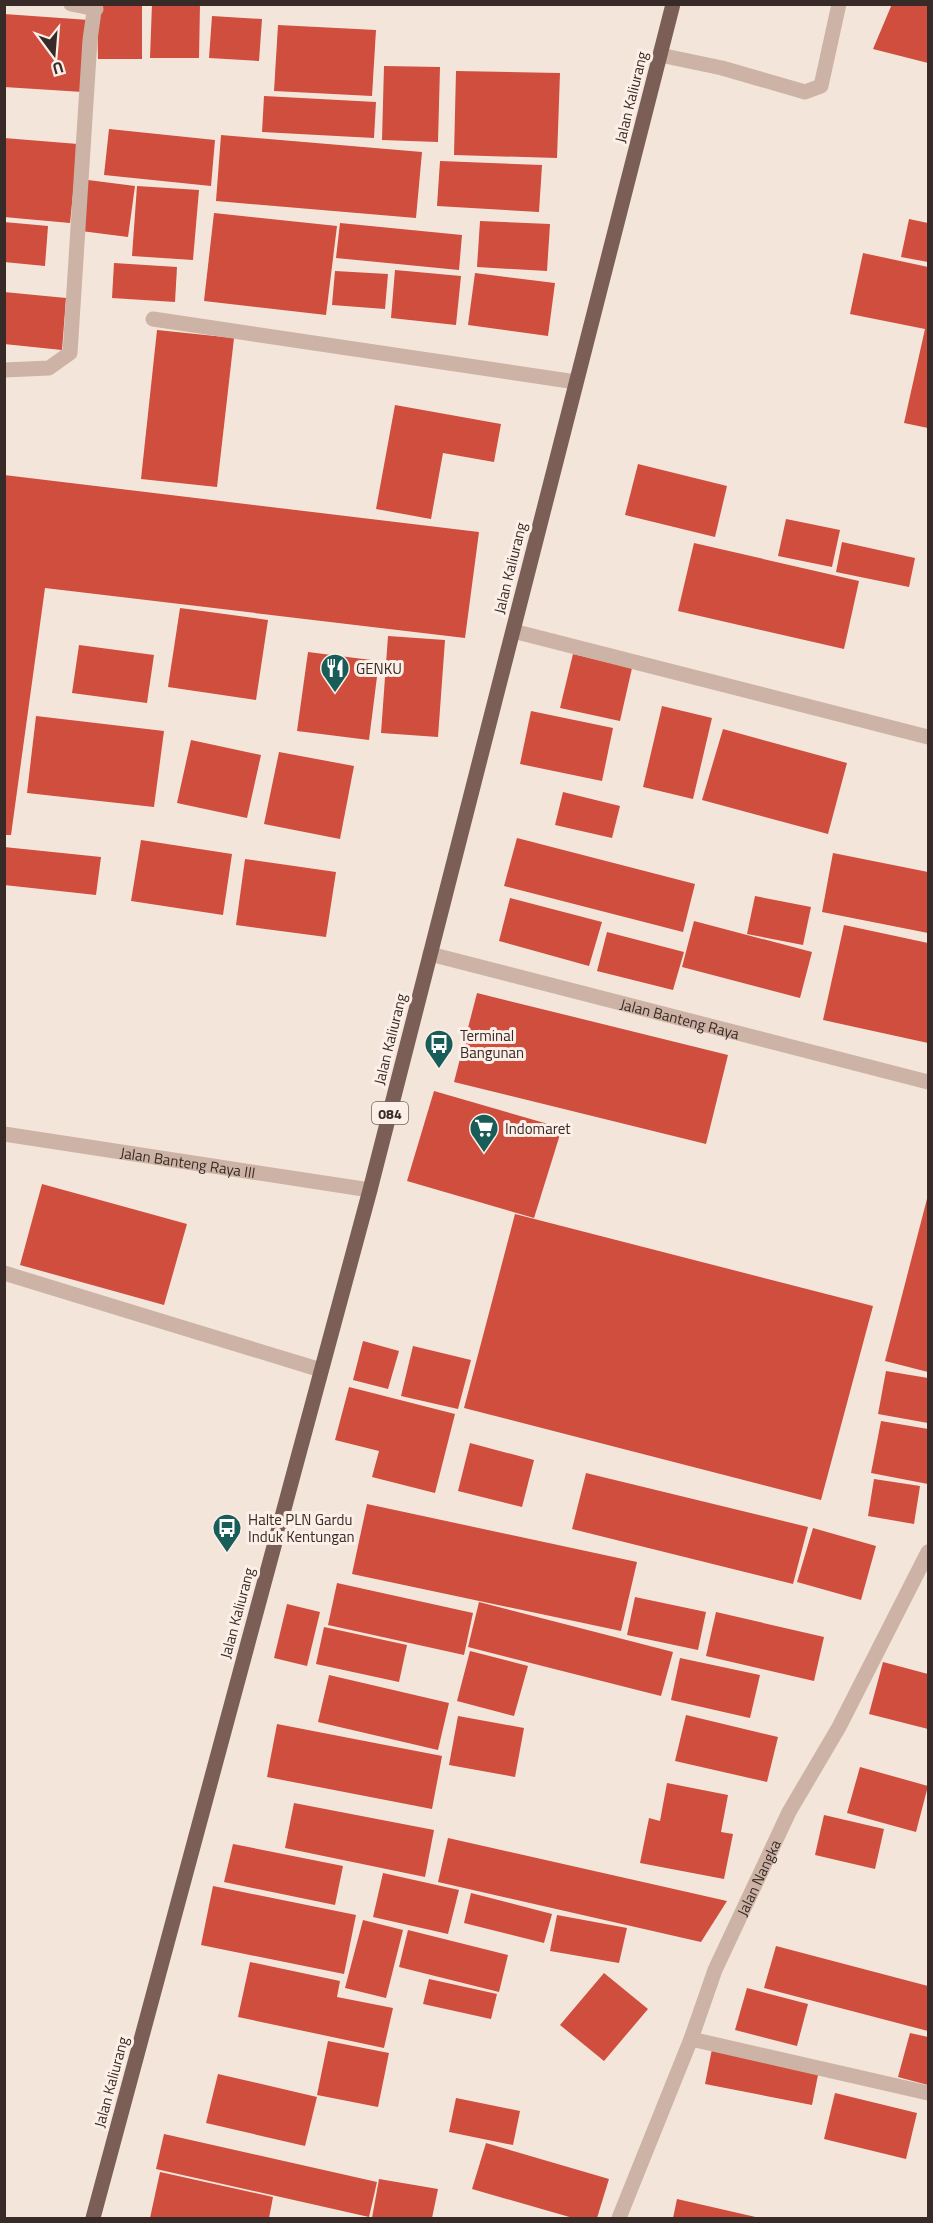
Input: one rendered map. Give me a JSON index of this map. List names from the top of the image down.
{
  "streets": {
    "main road": ["Jalan Kaliurang", "084"],
    "street": ["Jalan Banteng Raya", "Jalan Banteng Raya III", "Jalan Nangka"]
  },
  "crossings": [
    ["Jalan Kaliurang", "Jalan Banteng Raya"],
    ["Jalan Kaliurang", "Jalan Banteng Raya III"]
  ],
  "places": {
    "restaurant": ["GENKU"],
    "bus stop": ["Terminal Bangunan", "Halte PLN Gardu Induk Kentungan"],
    "supermarket": ["Indomaret"]
  },
  "north": "bottom"
}
